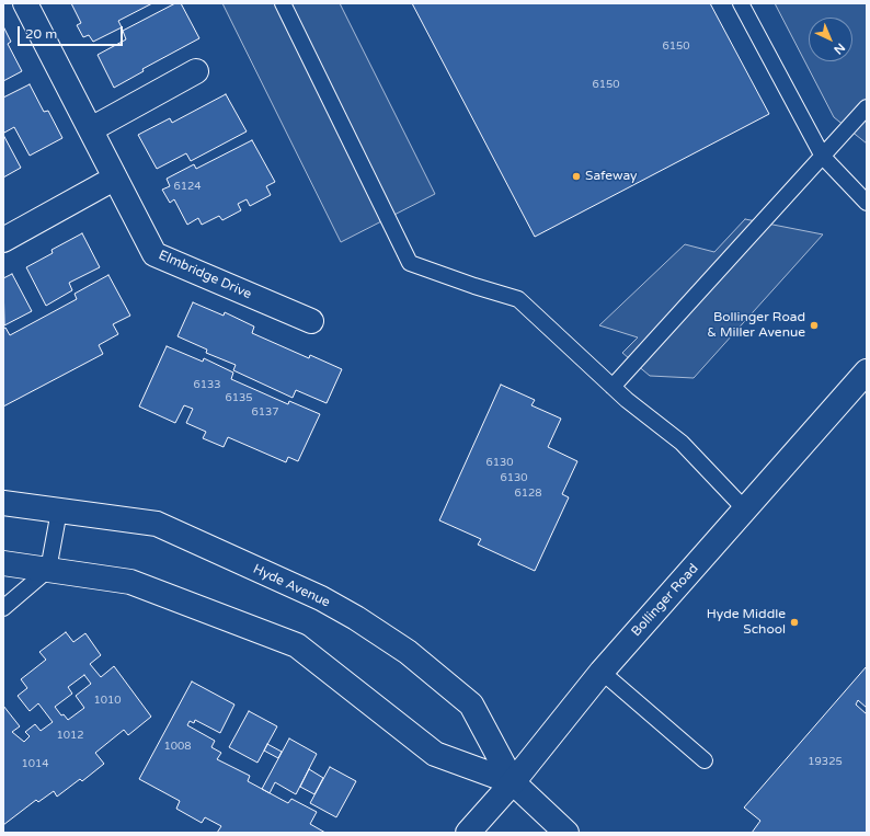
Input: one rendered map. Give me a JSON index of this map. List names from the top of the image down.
{
  "streets": {
    "street": ["Elmbridge Drive", "Hyde Avenue", "Bollinger Road"]
  },
  "crossings": [
    ["Hyde Avenue", "Bollinger Road"]
  ],
  "places": ["Safeway", "Bollinger Road & Miller Avenue", "Hyde Middle School"],
  "house_numbers": [
    "6150",
    "6150",
    "6124",
    "6133",
    "6135",
    "6137",
    "6130",
    "6130",
    "6128",
    "1010",
    "1012",
    "1008",
    "19325",
    "1014"
  ],
  "scale_bar": "20 m",
  "north": "bottom right"
}
